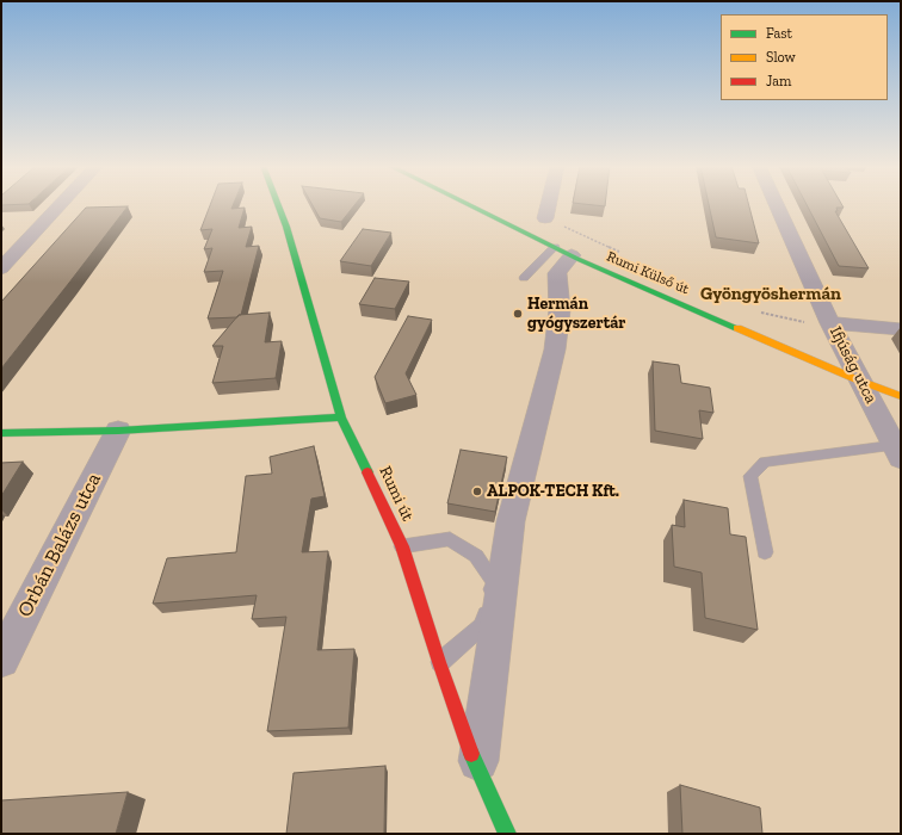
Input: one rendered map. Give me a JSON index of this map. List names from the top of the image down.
{
  "streets": {
    "street": [
      "Rumi Külső út",
      "Ifjúság utca",
      "Rumi út",
      "Orbán Balázs utca"
    ]
  },
  "crossings": [
    ["Rumi Külső út", "Ifjúság utca"]
  ],
  "districts": ["Gyöngyöshermán"],
  "places": ["Hermán gyógyszertár", "ALPOK-TECH Kft."],
  "legend": ["Fast", "Slow", "Jam"]
}
